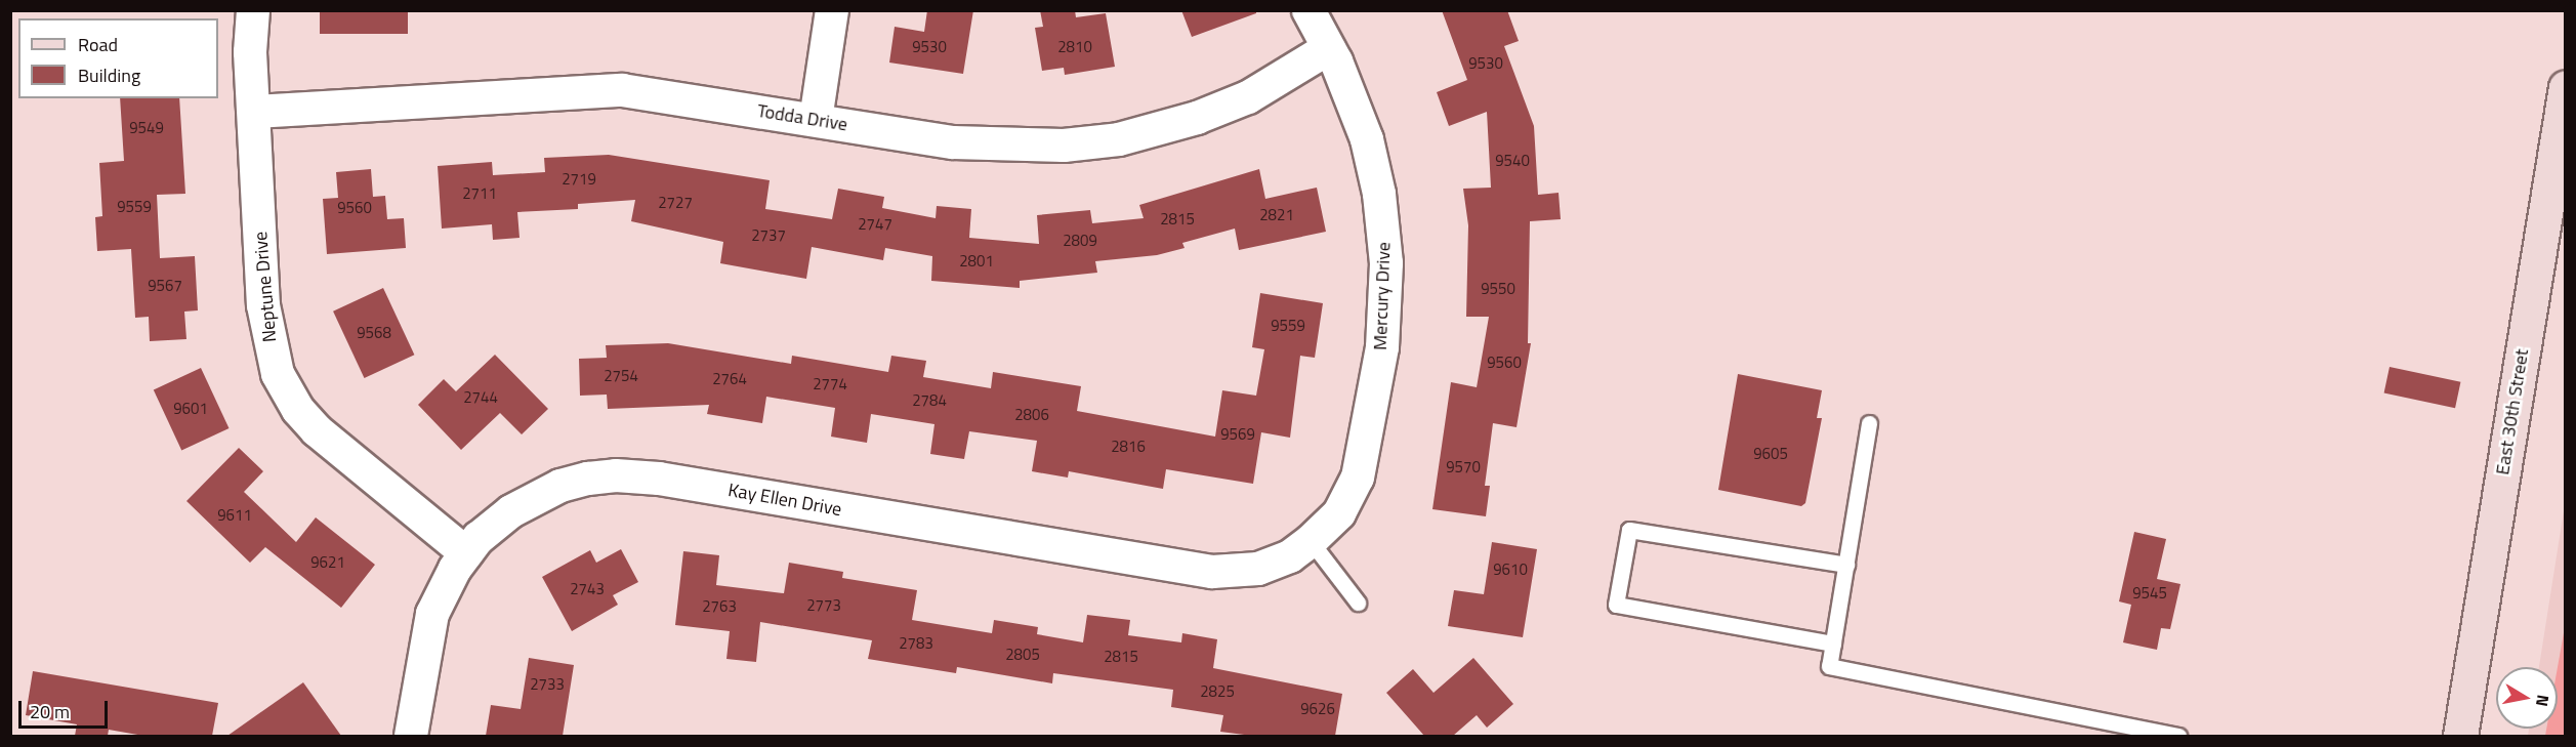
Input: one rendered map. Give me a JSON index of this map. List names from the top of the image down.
{
  "streets": {
    "main road": ["East 30th Street"],
    "street": [
      "Todda Drive",
      "Neptune Drive",
      "Mercury Drive",
      "Kay Ellen Drive"
    ]
  },
  "crossings": [
    ["Todda Drive", "Neptune Drive"],
    ["Todda Drive", "Mercury Drive"],
    ["Neptune Drive", "Kay Ellen Drive"],
    ["Mercury Drive", "Kay Ellen Drive"]
  ],
  "house_numbers": [
    "9530",
    "2810",
    "9530",
    "9549",
    "9540",
    "2719",
    "2711",
    "2727",
    "9559",
    "9560",
    "2821",
    "2815",
    "2747",
    "2737",
    "2809",
    "2801",
    "9567",
    "9550",
    "9559",
    "9568",
    "9560",
    "2754",
    "2764",
    "2774",
    "2744",
    "2784",
    "9601",
    "2806",
    "9569",
    "2816",
    "9605",
    "9570",
    "9611",
    "9621",
    "9610",
    "2743",
    "9545",
    "2773",
    "2763",
    "2783",
    "2805",
    "2815",
    "2733",
    "2825",
    "9626"
  ],
  "legend": ["Road", "Building"],
  "scale_bar": "20 m",
  "north": "right"
}
